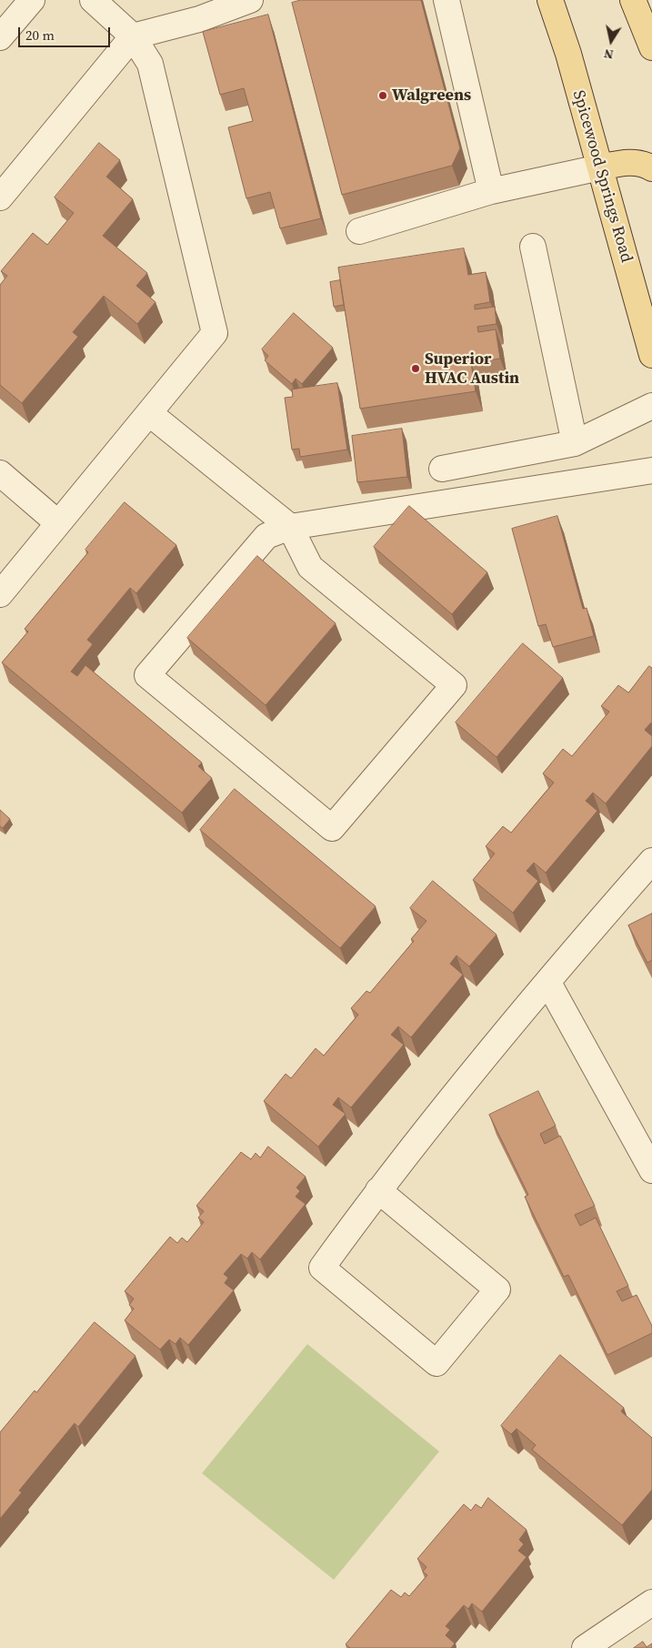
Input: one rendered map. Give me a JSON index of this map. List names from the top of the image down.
{
  "streets": {
    "main road": ["Spicewood Springs Road"]
  },
  "places": ["Walgreens", "Superior HVAC Austin"],
  "scale_bar": "20 m",
  "north": "bottom"
}
